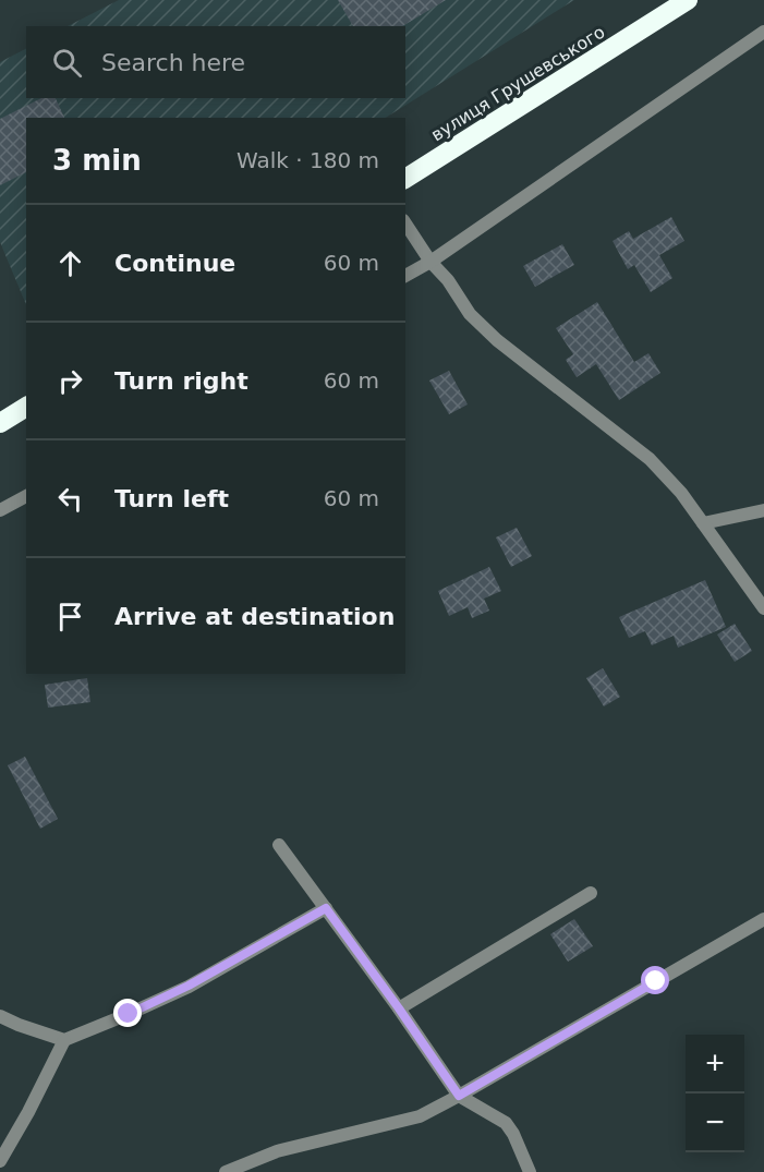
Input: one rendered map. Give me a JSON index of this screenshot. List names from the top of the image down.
{
  "streets": {
    "highway": ["вулиця Грушевського"]
  },
  "page": {
    "search": "Search here",
    "heading": ["3 min", "Walk · 180 m"],
    "list": [
      ["Continue", "60 m"],
      ["Turn right", "60 m"],
      ["Turn left", "60 m"],
      "Arrive at destination"
    ],
    "map_buttons": ["+", "−"]
  }
}
